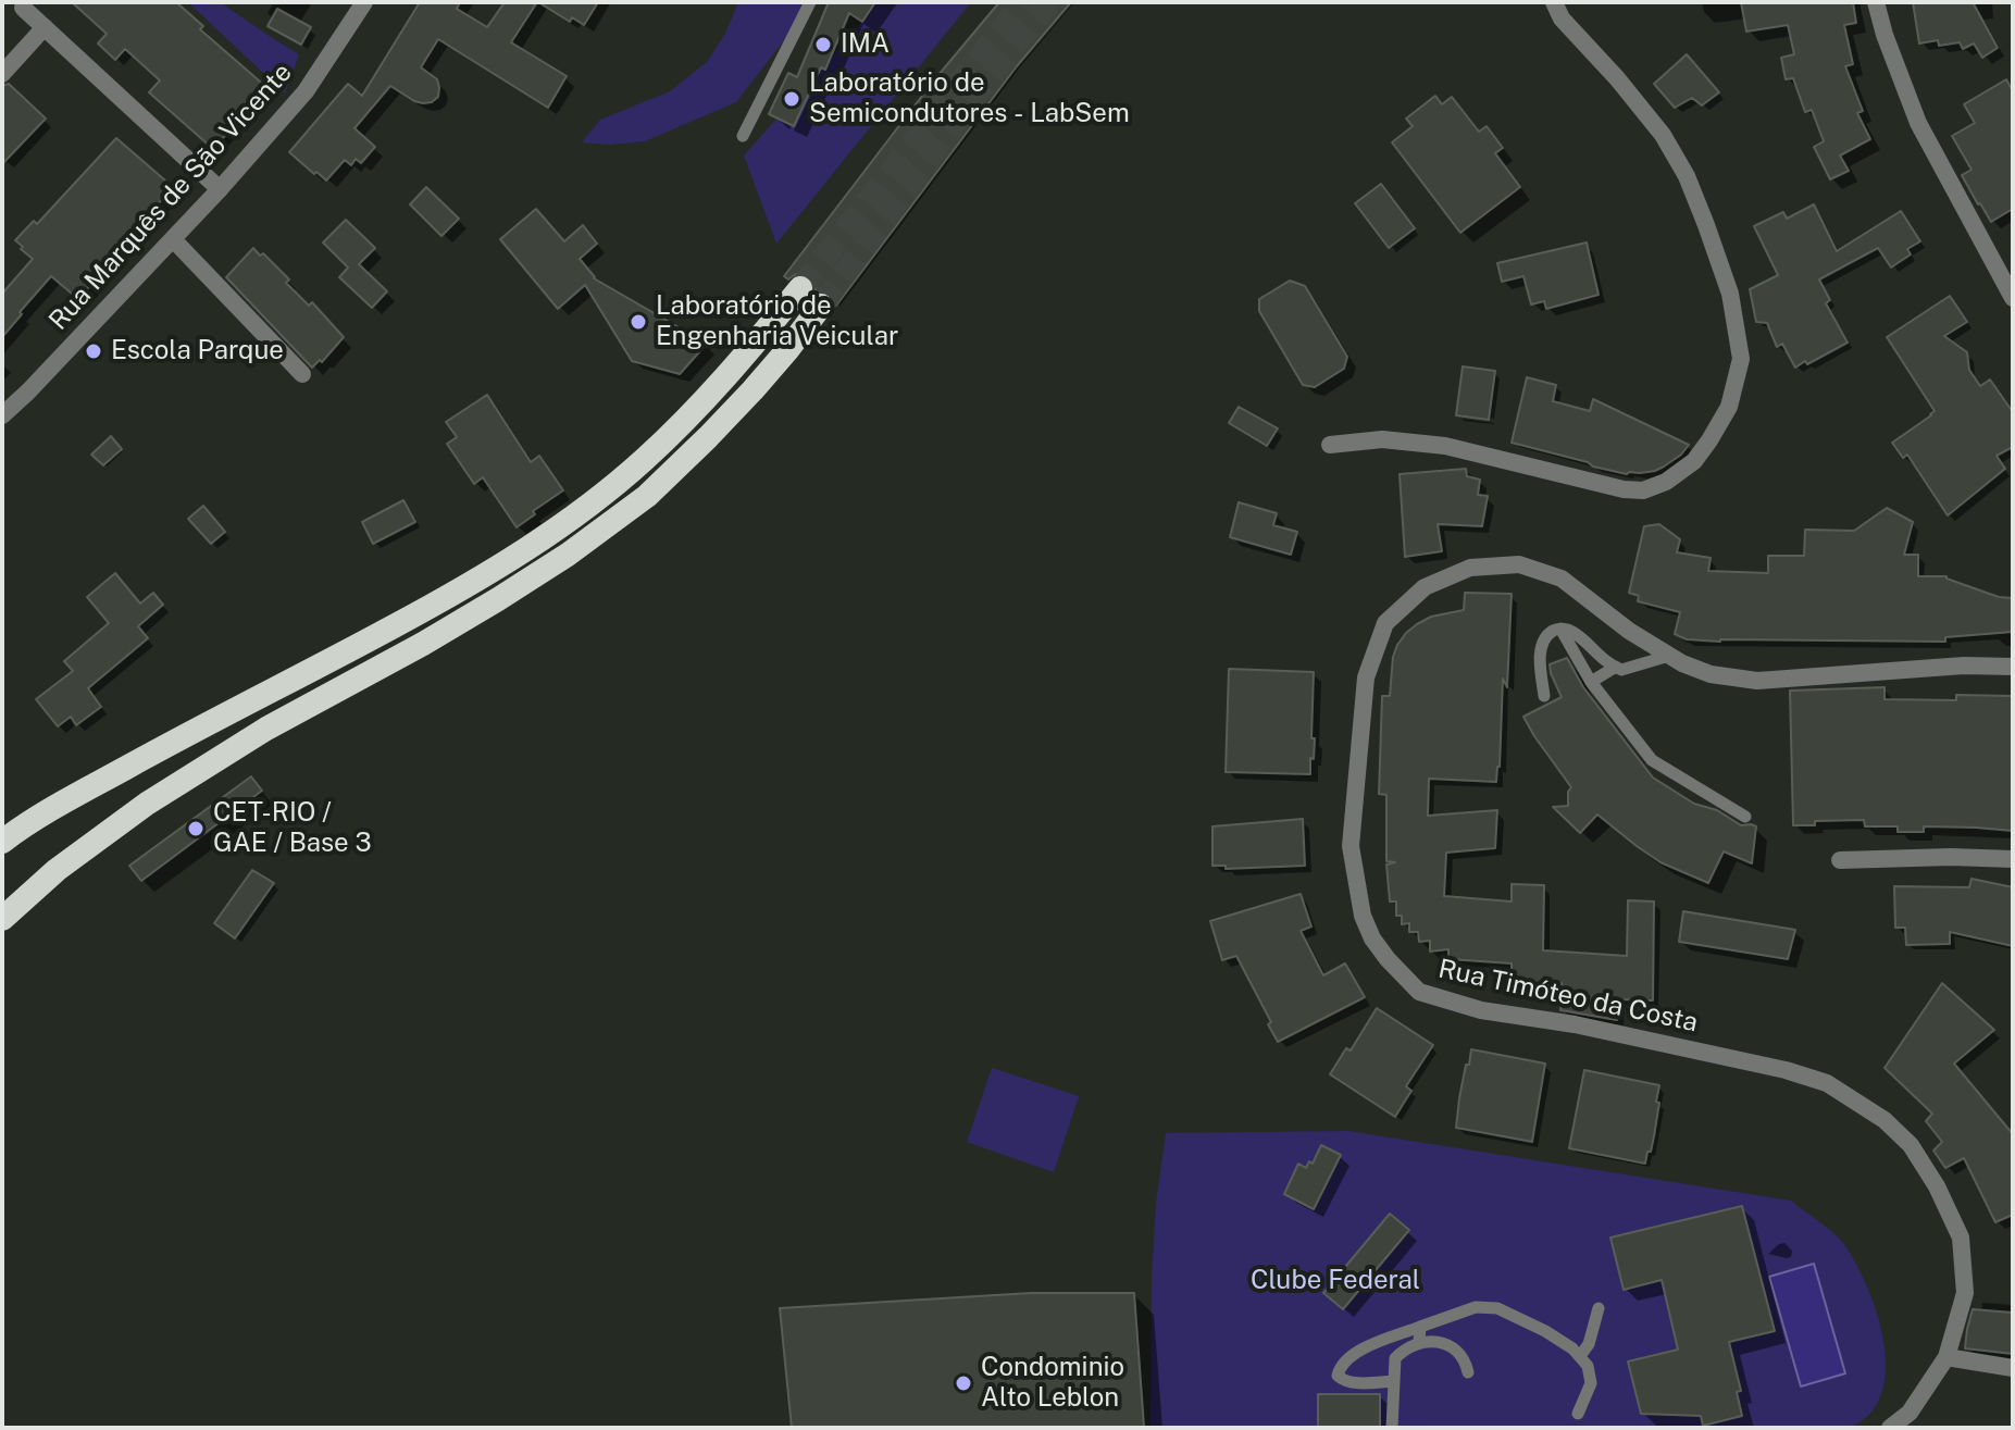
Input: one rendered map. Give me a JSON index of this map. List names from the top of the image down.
{
  "streets": {
    "street": ["Rua Marquês de São Vicente", "Rua Timóteo da Costa"]
  },
  "parks": ["Clube Federal"],
  "places": [
    "IMA",
    "Laboratório de Semicondutores - LabSem",
    "Laboratório de Engenharia Veicular",
    "Escola Parque",
    "CET-RIO / GAE / Base 3",
    "Condominio Alto Leblon"
  ]
}
